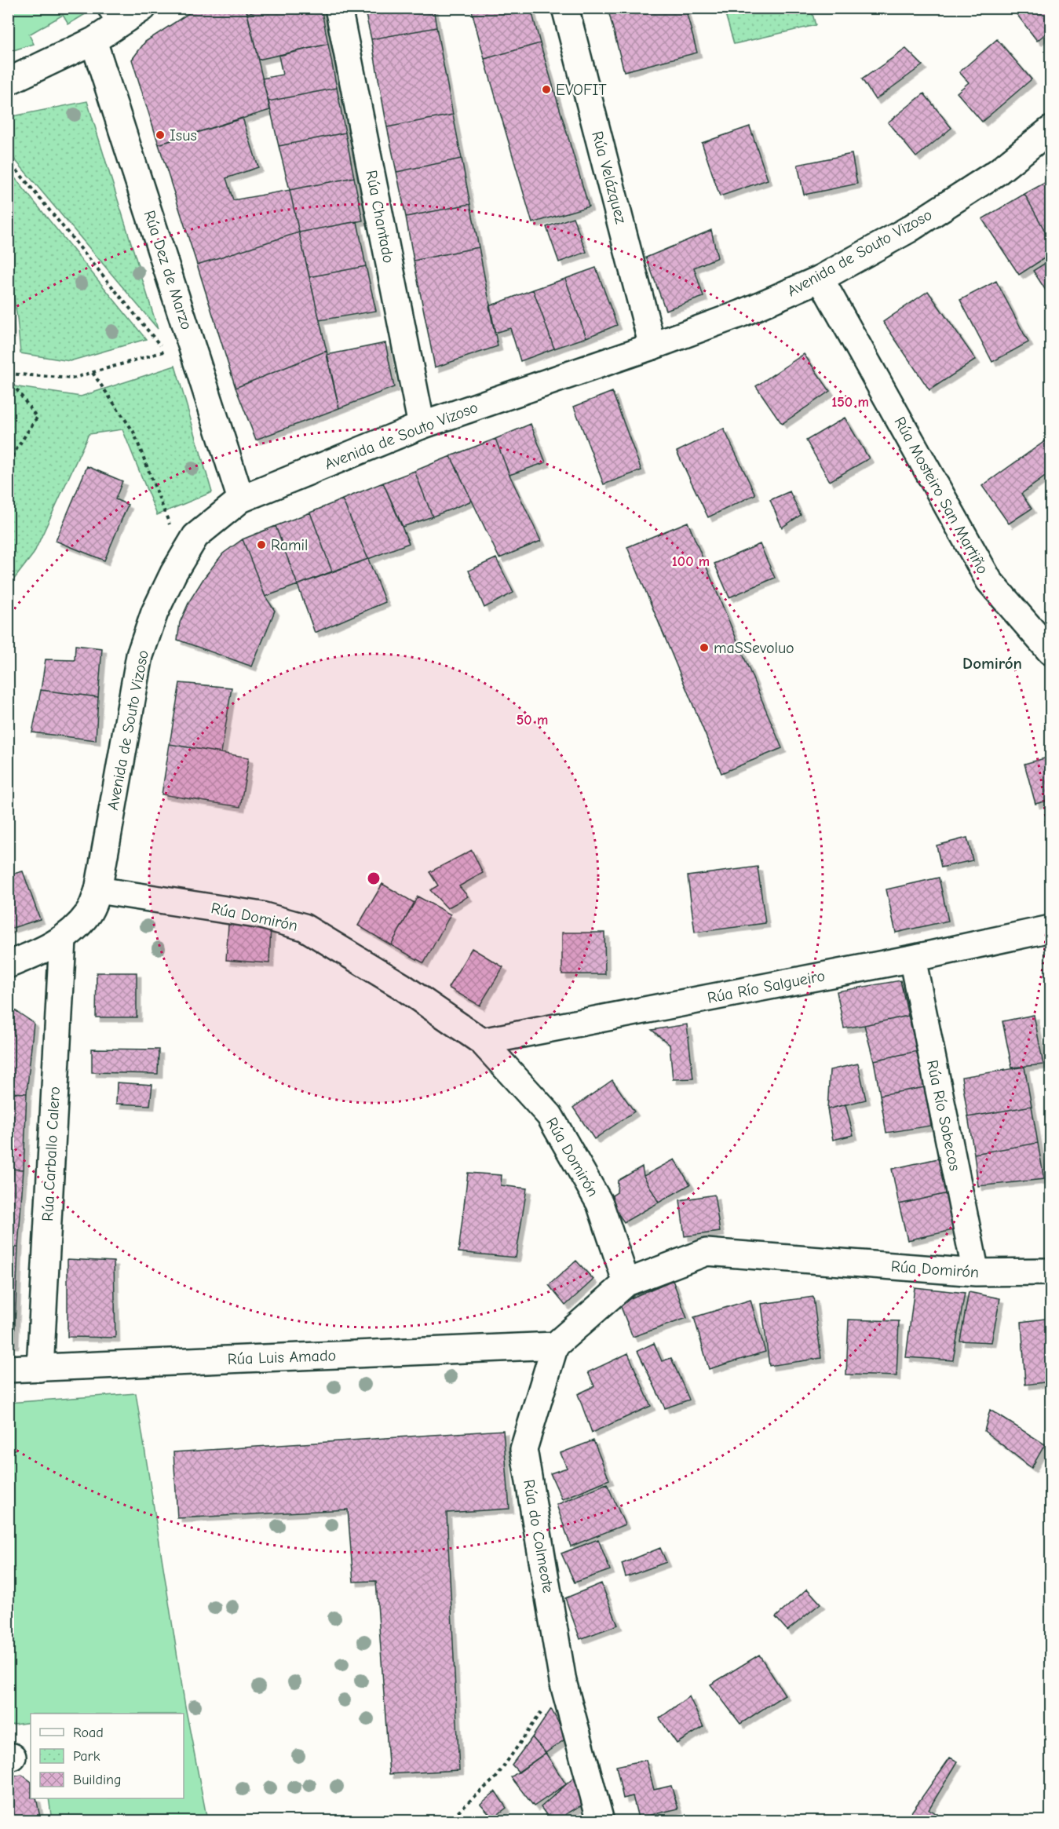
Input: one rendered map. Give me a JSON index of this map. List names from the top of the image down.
{
  "streets": {
    "street": [
      "Rúa Velázquez",
      "Rúa Chantado",
      "Avenida de Souto Vizoso",
      "Rúa Dez de Marzo",
      "Rúa Mosteiro San Martiño",
      "Rúa Domirón",
      "Rúa Río Salgueiro",
      "Rúa Río Sobecos",
      "Rúa Carballo Calero",
      "Rúa Luis Amado",
      "Rúa do Colmeote"
    ]
  },
  "crossings": [
    ["Rúa Velázquez", "Avenida de Souto Vizoso"],
    ["Rúa Chantado", "Avenida de Souto Vizoso"],
    ["Avenida de Souto Vizoso", "Rúa Dez de Marzo"],
    ["Avenida de Souto Vizoso", "Rúa Mosteiro San Martiño"],
    ["Avenida de Souto Vizoso", "Rúa Domirón"],
    ["Avenida de Souto Vizoso", "Rúa Carballo Calero"],
    ["Rúa Domirón", "Rúa Río Salgueiro"],
    ["Rúa Domirón", "Rúa Río Sobecos"],
    ["Rúa Río Salgueiro", "Rúa Río Sobecos"],
    ["Rúa Carballo Calero", "Rúa Luis Amado"],
    ["Rúa Luis Amado", "Rúa do Colmeote"]
  ],
  "districts": ["Domirón"],
  "places": [
    "EVOFIT",
    "Isus",
    "Ramil",
    "maSSevoluo"
  ],
  "legend": ["Road", "Park", "Building"],
  "rings": ["150 m", "100 m", "50 m"]
}
